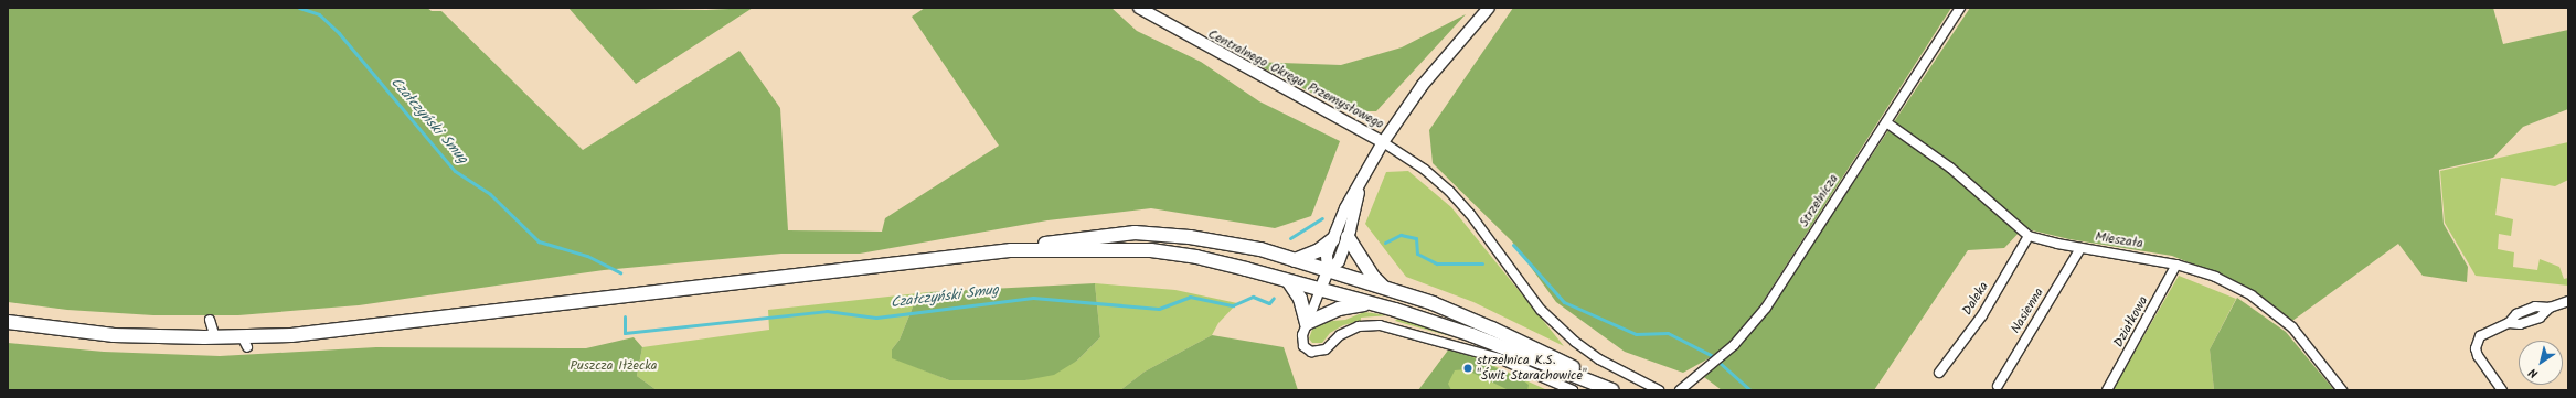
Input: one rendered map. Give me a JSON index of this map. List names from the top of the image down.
{
  "streets": {
    "street": [
      "Centralnego Okręgu Przemysłowego",
      "Strzelnicza",
      "Mieszała",
      "Daleka",
      "Nasienna",
      "Działkowa"
    ]
  },
  "crossings": [
    ["Strzelnicza", "Mieszała"],
    ["Mieszała", "Daleka"],
    ["Mieszała", "Nasienna"],
    ["Mieszała", "Działkowa"]
  ],
  "water": ["Czałczyński Smug"],
  "parks": ["Puszcza Iłżecka"],
  "places": ["strzelnica K.S. \"Świt Starachowice\""],
  "north": "bottom left"
}
